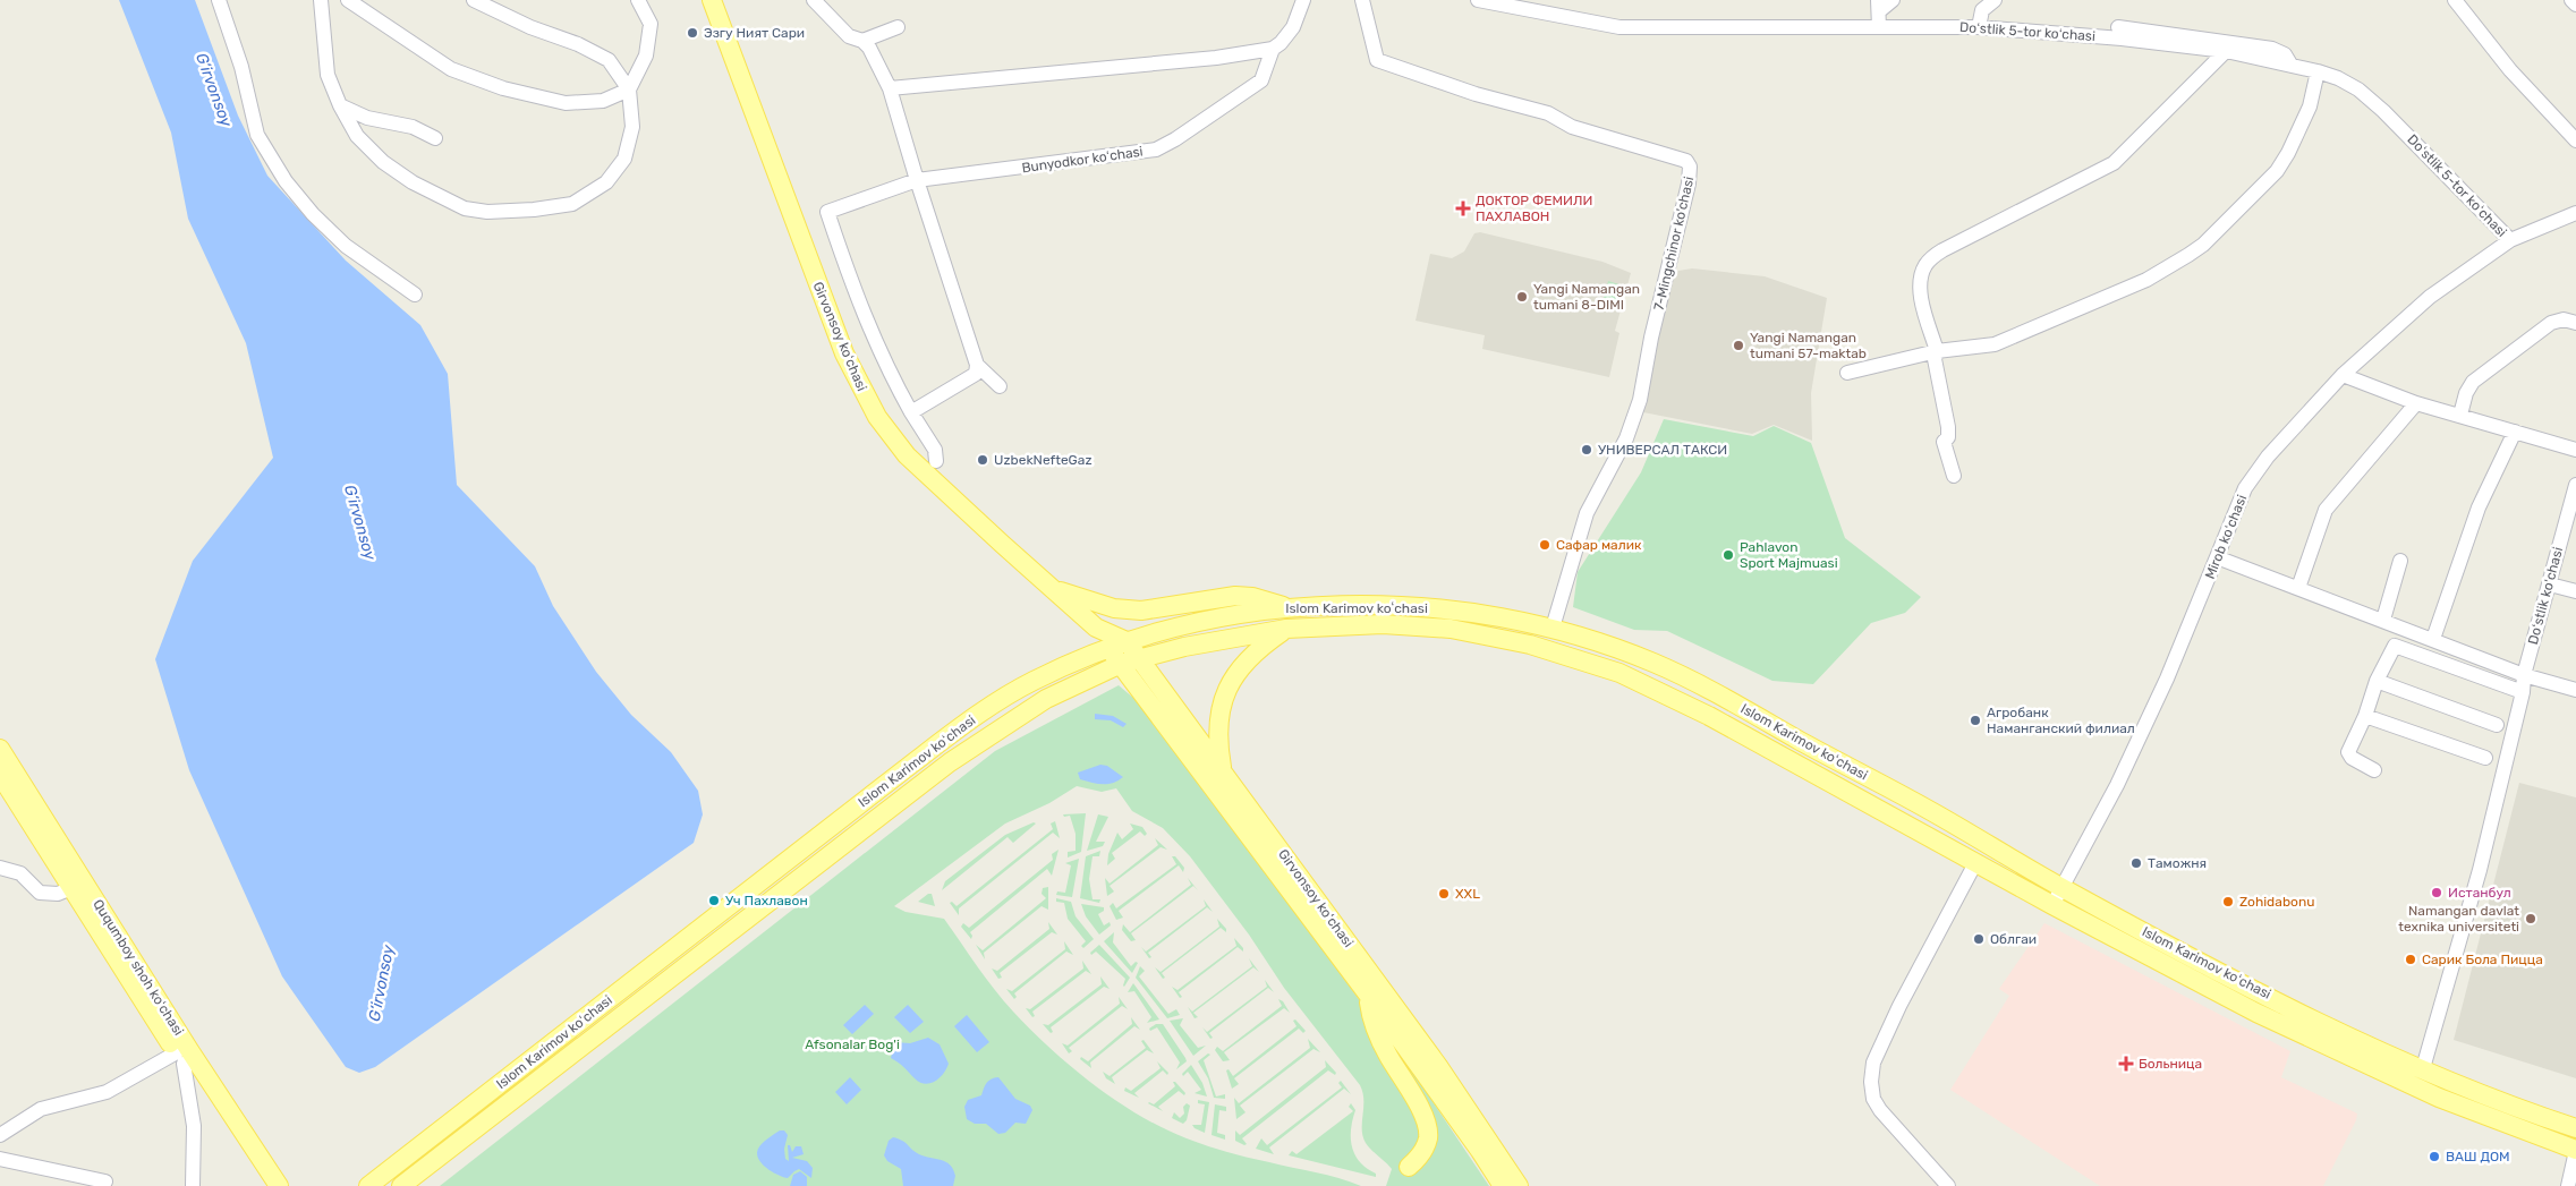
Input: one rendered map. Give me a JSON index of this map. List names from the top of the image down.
{
  "streets": {
    "main road": ["Girvonsoy koʻchasi", "Islom Karimov koʻchasi", "Ququmboy shoh koʻchasi"],
    "street": [
      "Doʻstlik 5-tor koʻchasi",
      "Bunyodkor koʻchasi",
      "7-Mingchinor ko'chasi",
      "Mirob koʻchasi",
      "Doʻstlik koʻchasi"
    ]
  },
  "crossings": [
    ["Doʻstlik 5-tor koʻchasi", "Mirob koʻchasi"],
    ["7-Mingchinor ko'chasi", "Islom Karimov koʻchasi"],
    ["Girvonsoy koʻchasi", "Islom Karimov koʻchasi"],
    ["Mirob koʻchasi", "Islom Karimov koʻchasi"],
    ["Doʻstlik koʻchasi", "Islom Karimov koʻchasi"]
  ],
  "water": ["G‘irvonsoy"],
  "parks": ["Afsonalar Bog'i"],
  "places": {
    "other": [
      "Эзгу Ният Сари",
      "Yangi Namangan tumani 8-DIMI",
      "Yangi Namangan tumani 57-maktab",
      "УНИВЕРСАЛ ТАКСИ",
      "UzbekNefteGaz",
      "Сафар малик",
      "Pahlavon Sport Majmuasi",
      "Агробанк Наманганский филиал",
      "Таможня",
      "Истанбул",
      "XXL",
      "Уч Пахлавон",
      "Zohidabonu",
      "Namangan davlat texnika universiteti",
      "Облгаи",
      "Сарик Бола Пицца",
      "ВАШ ДОМ"
    ],
    "health": ["ДОКТОР ФЕМИЛИ ПАХЛАВОН", "Больница"]
  }
}
